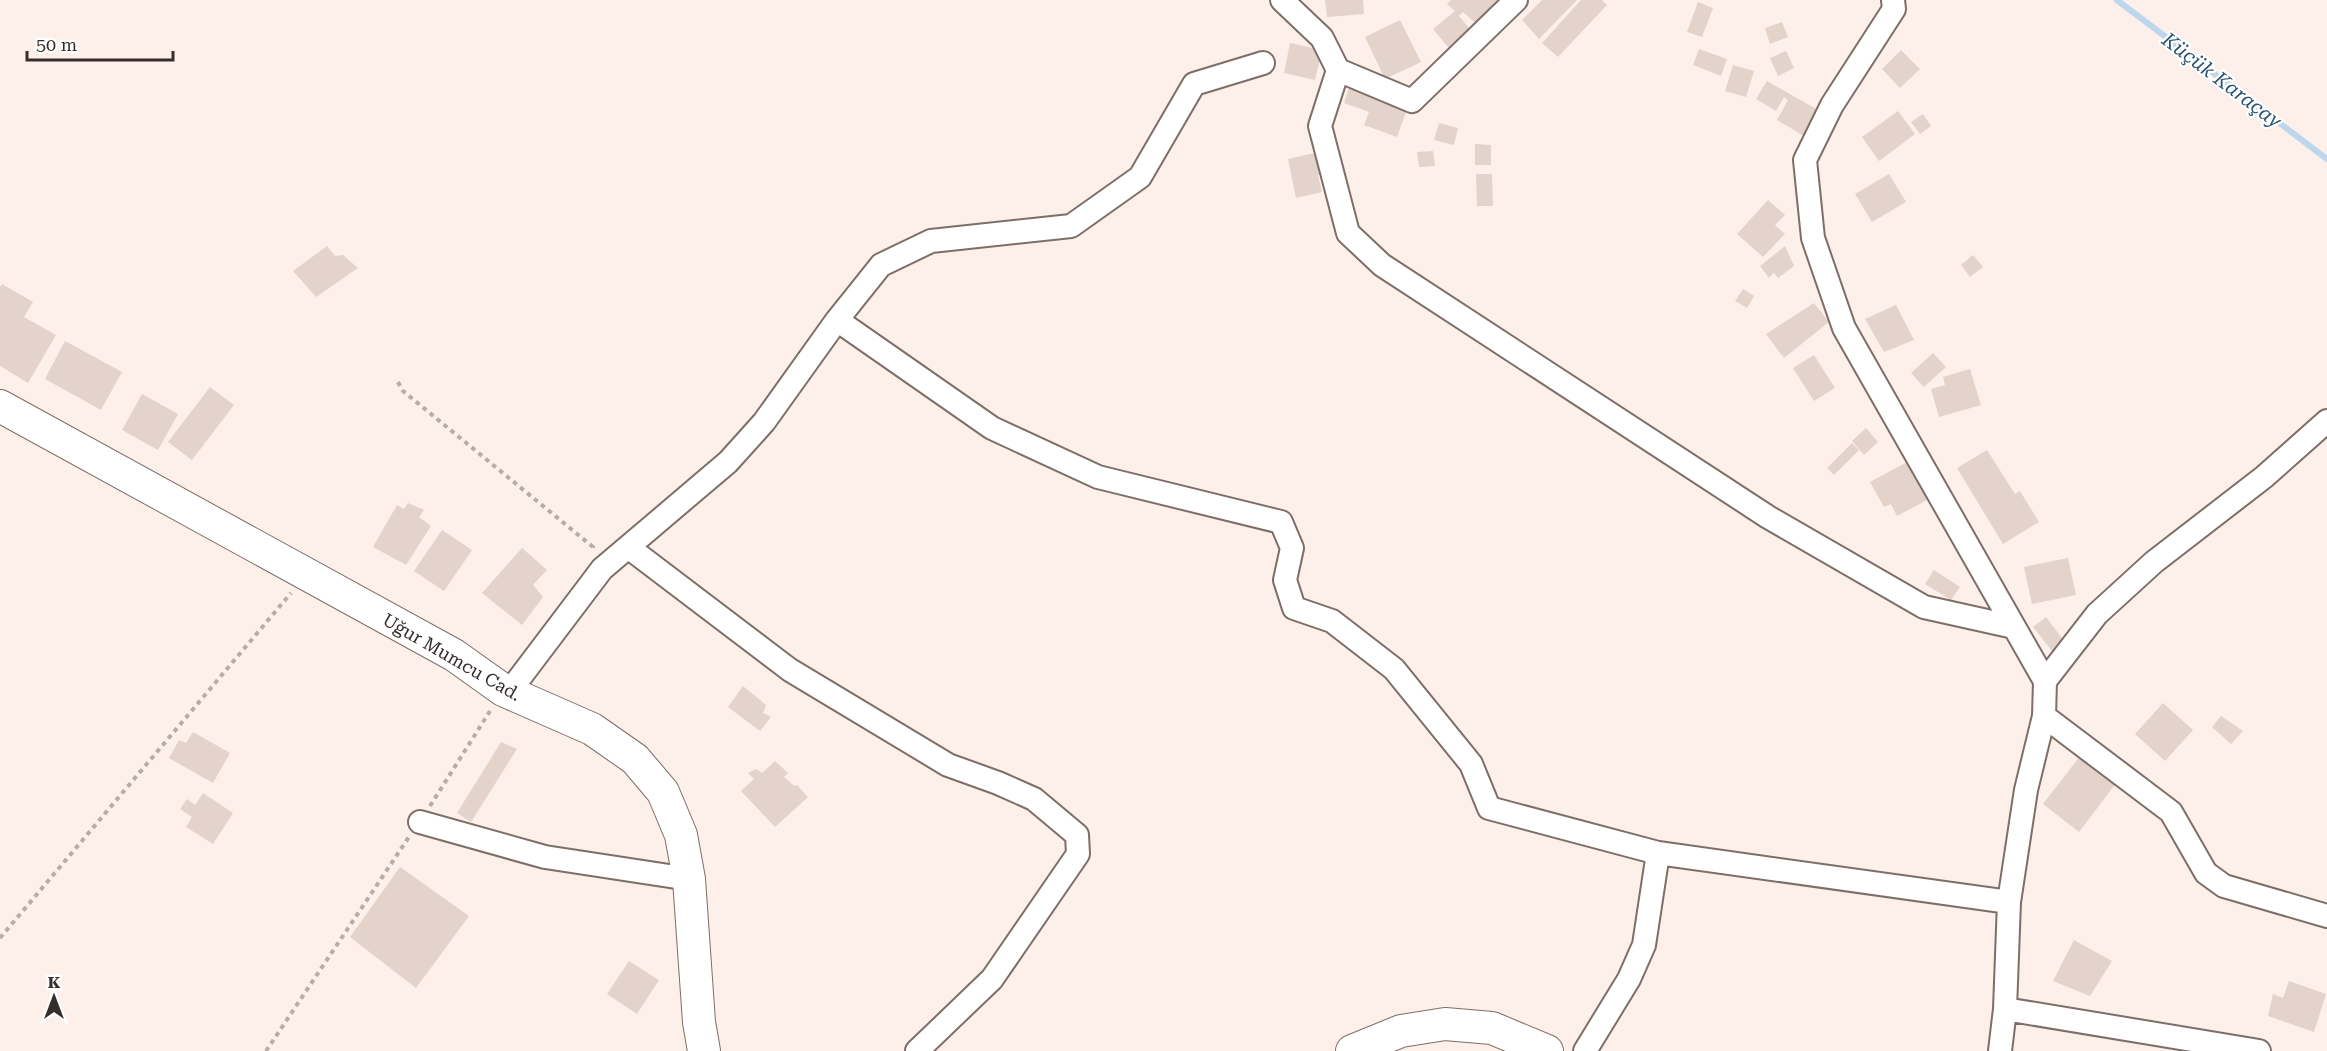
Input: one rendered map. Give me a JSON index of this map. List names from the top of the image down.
{
  "streets": {
    "street": ["Uğur Mumcu Cad."]
  },
  "water": ["Küçük Karaçay"],
  "scale_bar": "50 m",
  "north": "top"
}
